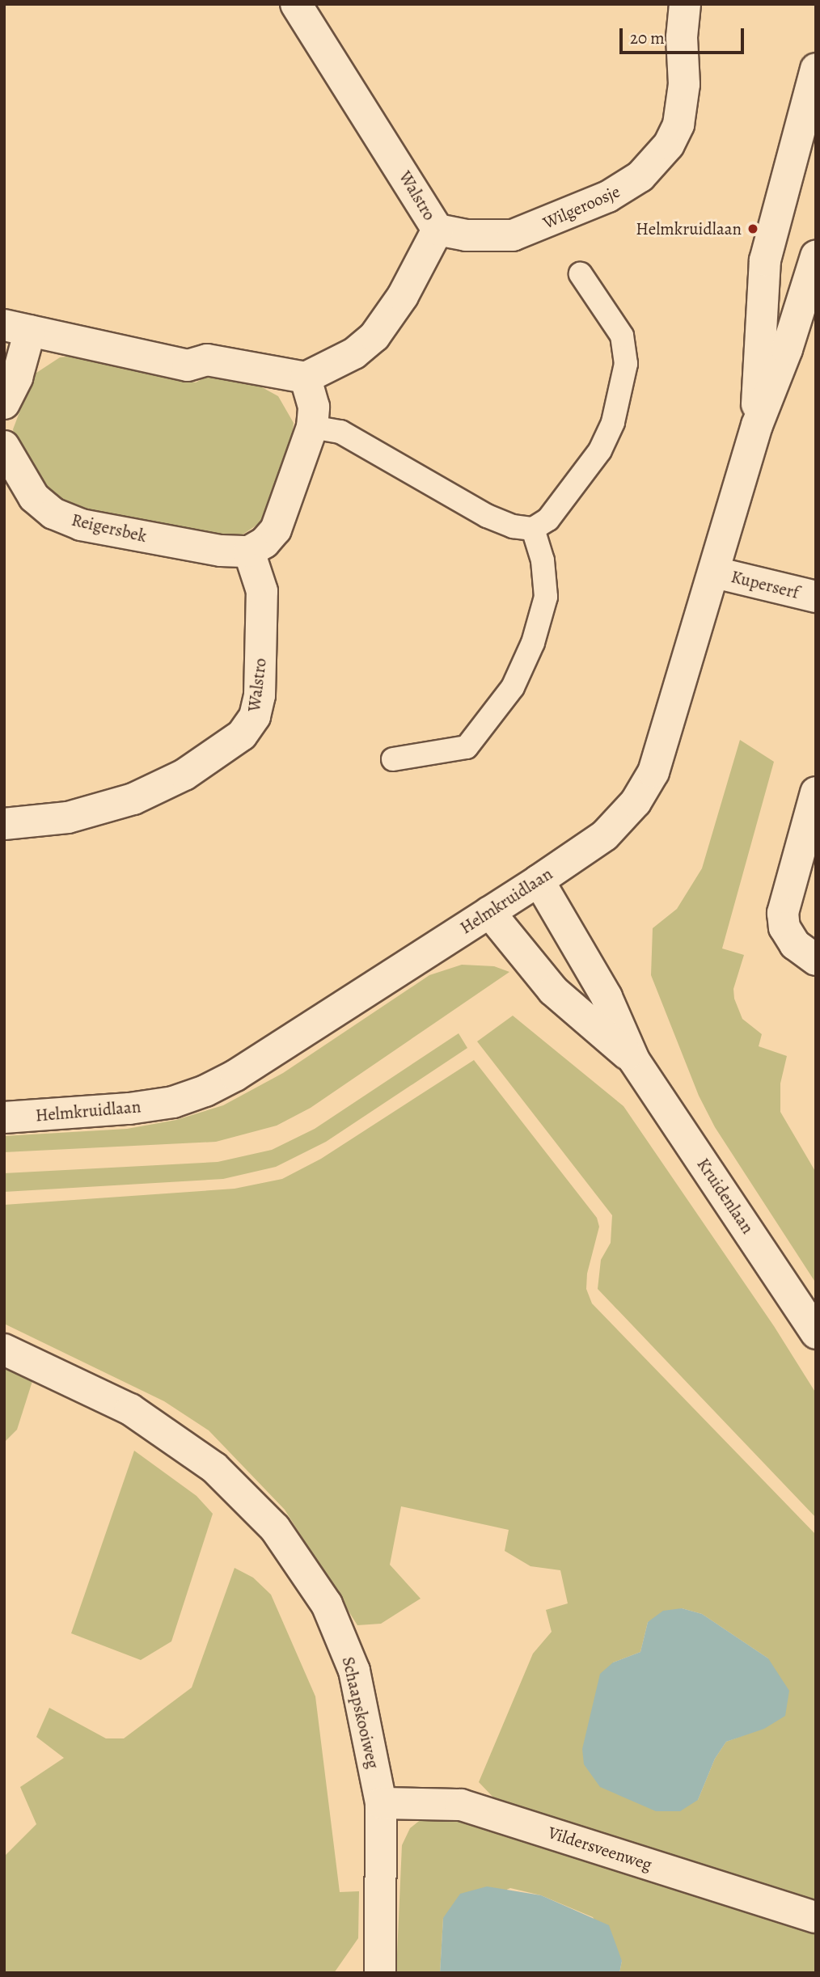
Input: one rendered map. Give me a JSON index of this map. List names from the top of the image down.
{
  "streets": {
    "street": [
      "Walstro",
      "Wilgeroosje",
      "Reigersbek",
      "Kuperserf",
      "Helmkruidlaan",
      "Kruidenlaan",
      "Schaapskooiweg",
      "Vildersveenweg"
    ]
  },
  "crossings": [
    ["Walstro", "Wilgeroosje"],
    ["Walstro", "Reigersbek"],
    ["Kuperserf", "Helmkruidlaan"],
    ["Helmkruidlaan", "Kruidenlaan"],
    ["Schaapskooiweg", "Vildersveenweg"]
  ],
  "places": ["Helmkruidlaan"],
  "scale_bar": "20 m"
}
